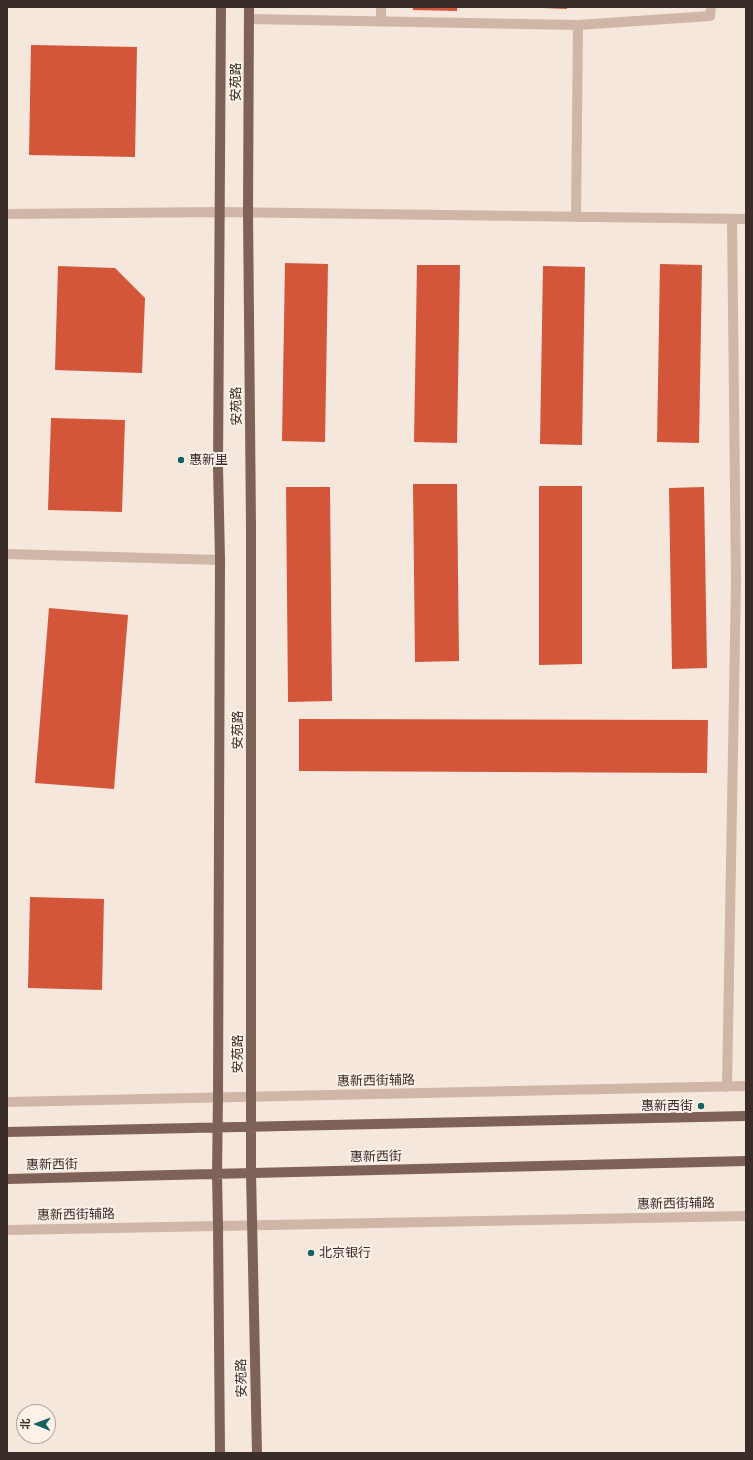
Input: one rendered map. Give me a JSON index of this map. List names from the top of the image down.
{
  "streets": {
    "main road": ["安苑路", "惠新西街"],
    "street": ["惠新西街辅路"]
  },
  "crossings": [
    ["安苑路", "惠新西街辅路"],
    ["安苑路", "惠新西街"]
  ],
  "places": ["惠新里", "惠新西街", "北京银行"],
  "north": "left"
}
